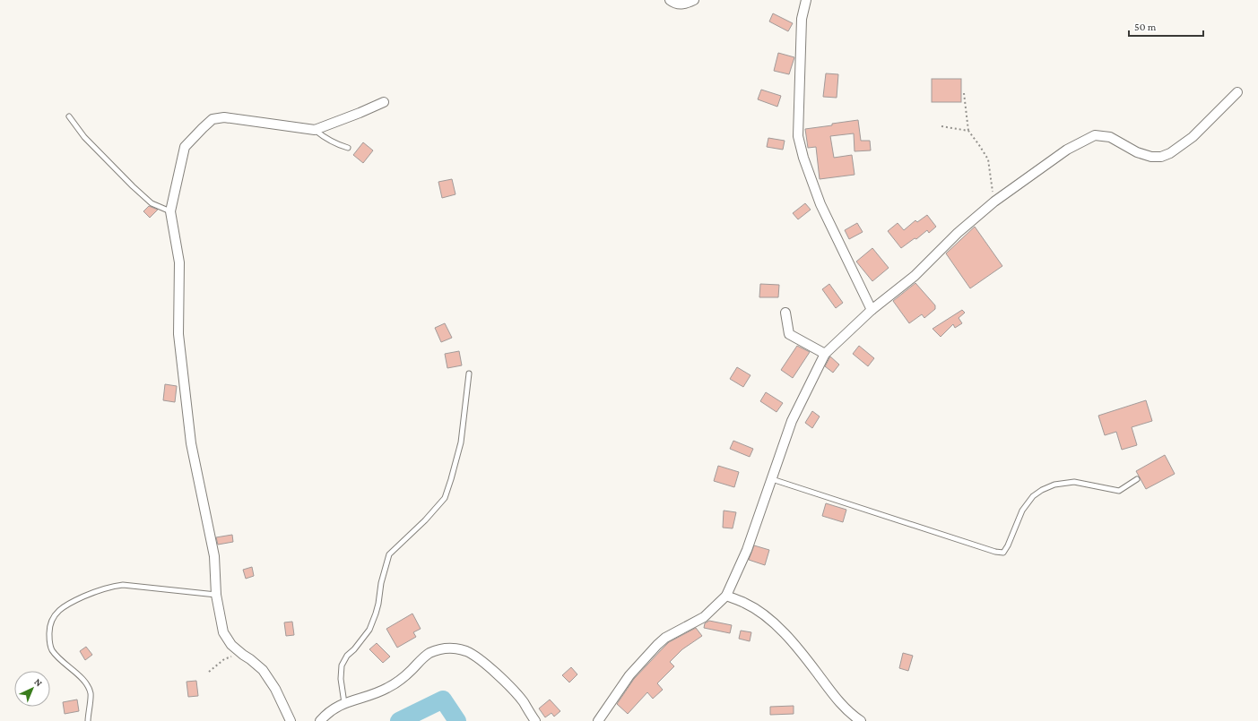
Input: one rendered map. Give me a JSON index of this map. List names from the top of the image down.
{
  "scale_bar": "50 m",
  "north": "top right"
}
